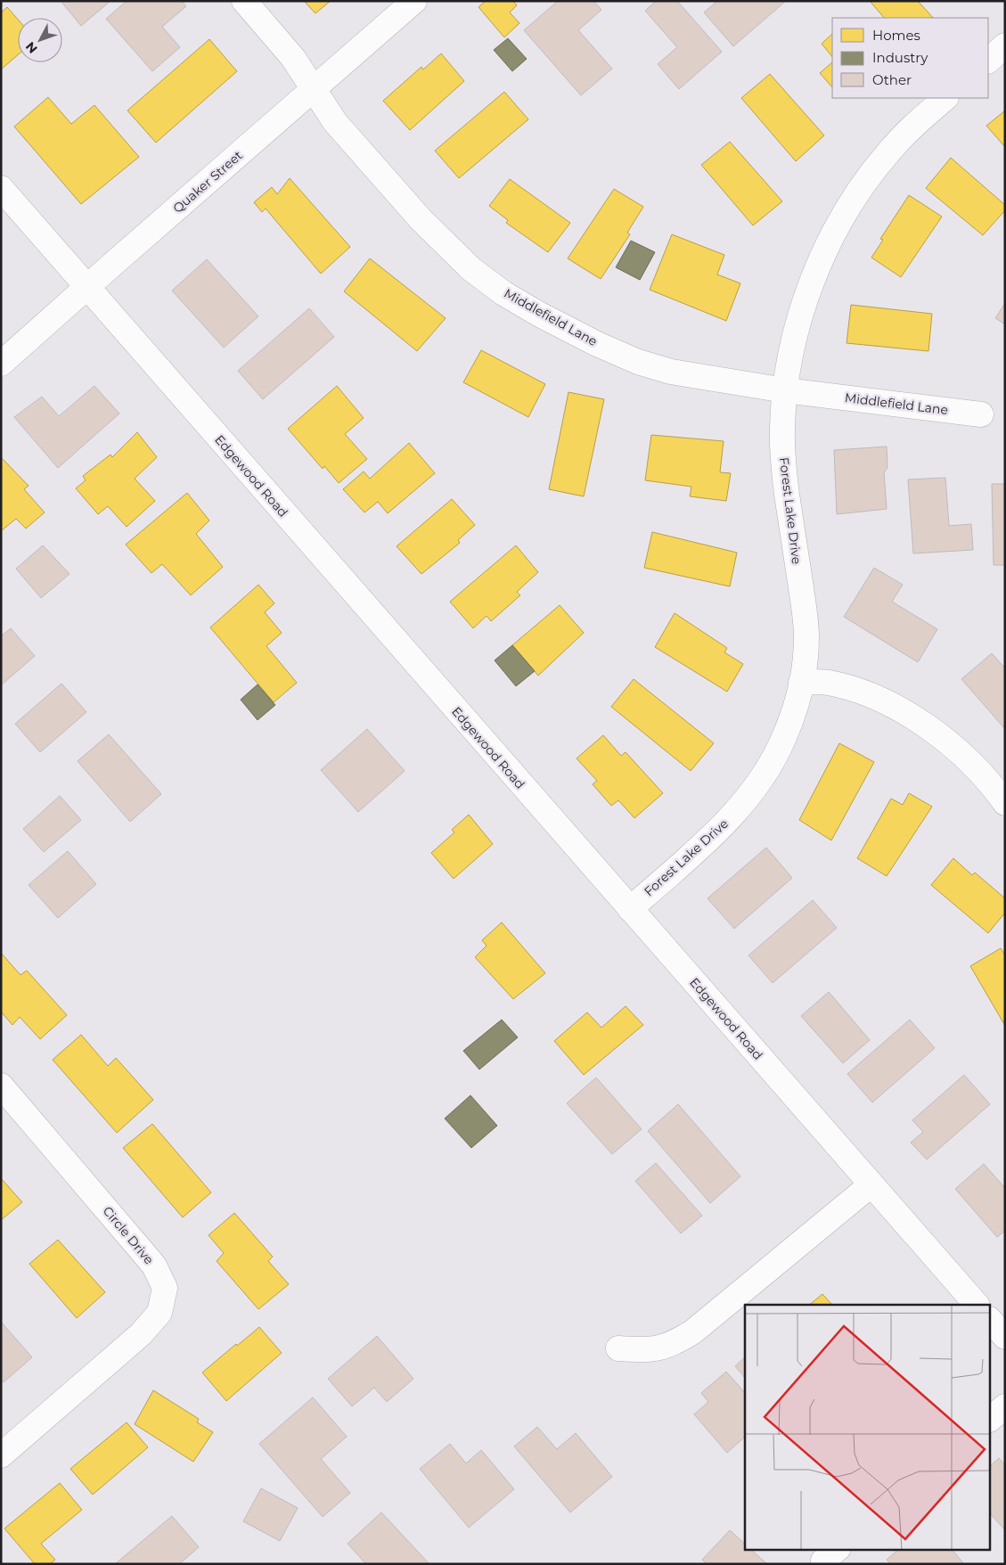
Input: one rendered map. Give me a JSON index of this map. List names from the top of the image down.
{
  "streets": {
    "street": [
      "Quaker Street",
      "Middlefield Lane",
      "Edgewood Road",
      "Forest Lake Drive",
      "Circle Drive"
    ]
  },
  "crossings": [
    ["Quaker Street", "Middlefield Lane"],
    ["Quaker Street", "Edgewood Road"],
    ["Middlefield Lane", "Forest Lake Drive"],
    ["Edgewood Road", "Forest Lake Drive"]
  ],
  "legend": ["Homes", "Industry", "Other"],
  "north": "bottom left"
}
